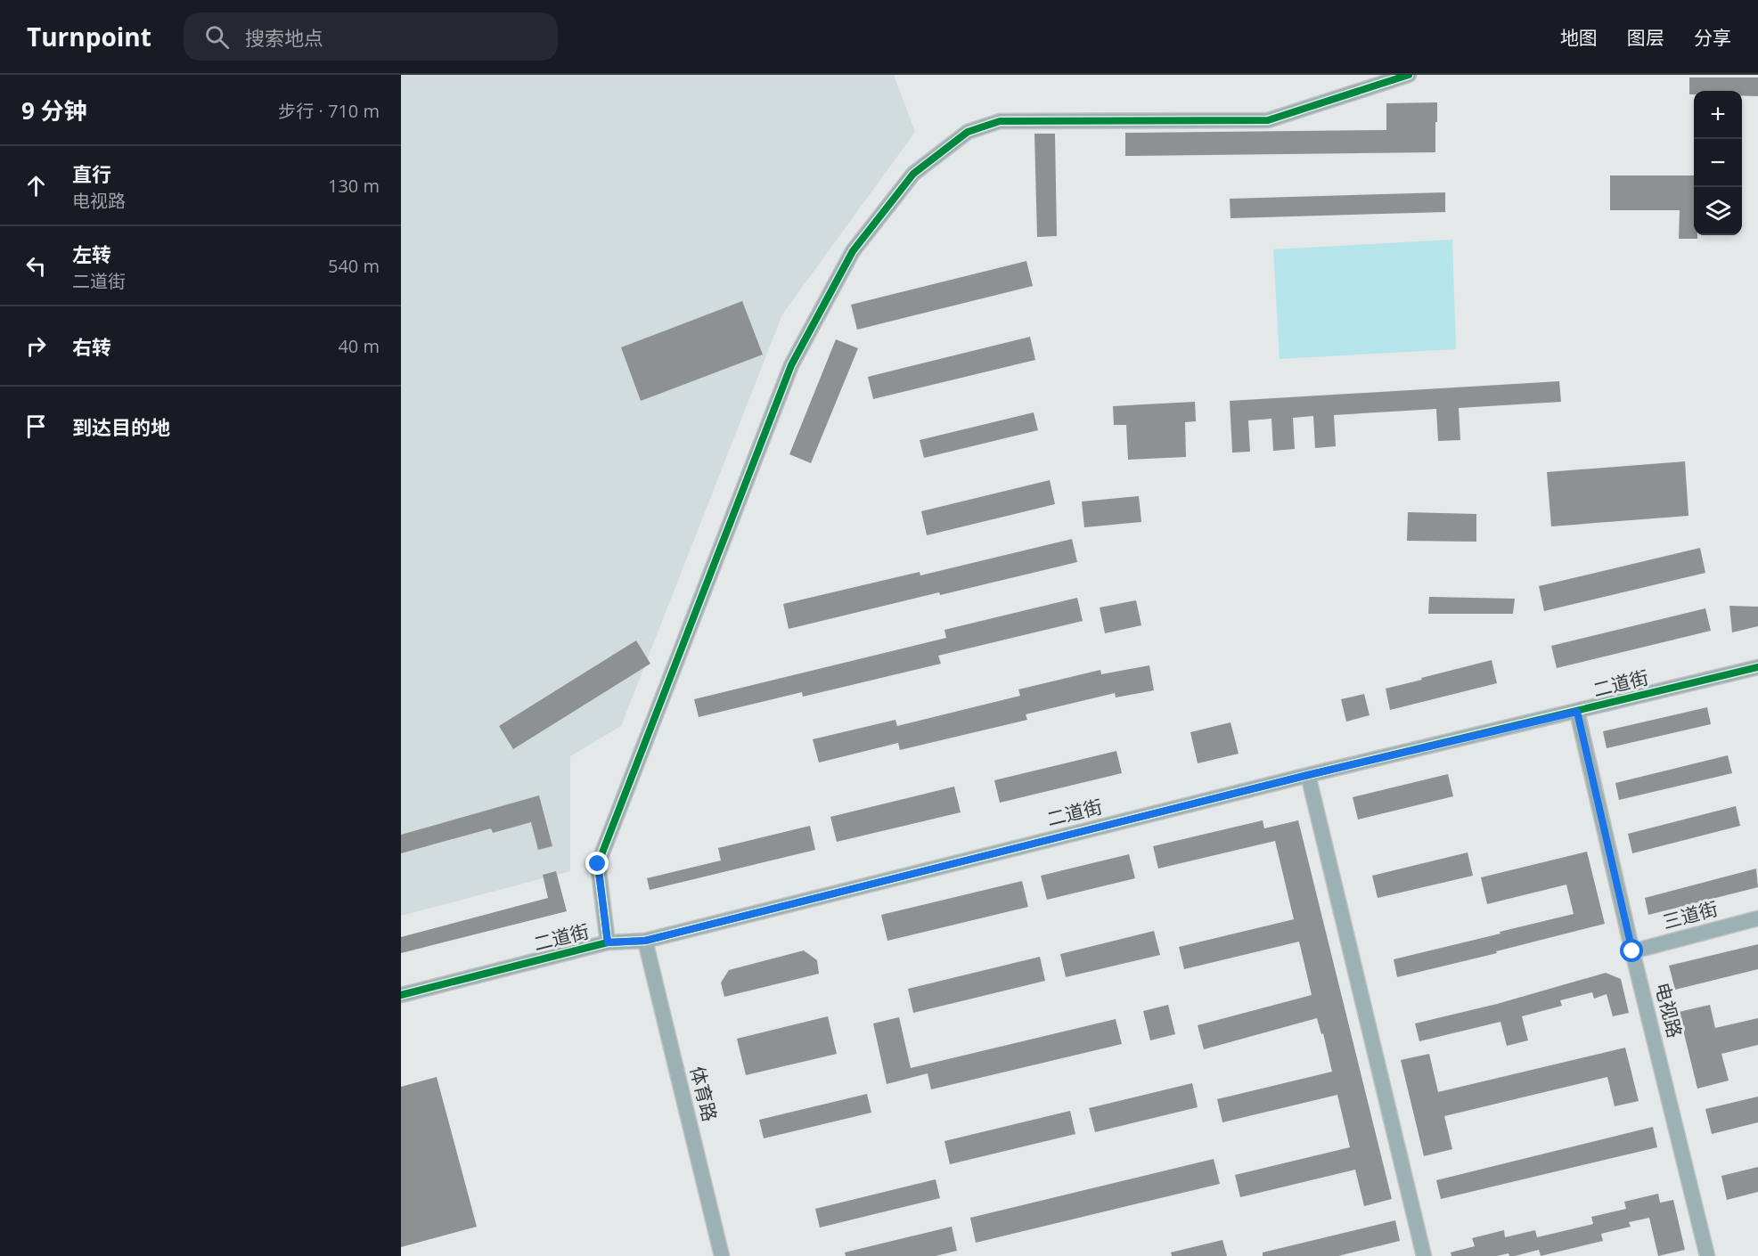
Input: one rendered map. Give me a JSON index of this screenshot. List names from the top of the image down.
{
  "streets": {
    "street": [
      "二道街",
      "三道街",
      "电视路",
      "体育路"
    ]
  },
  "crossings": [
    ["二道街", "电视路"],
    ["二道街", "体育路"],
    ["三道街", "电视路"]
  ],
  "page": {
    "header": "Turnpoint",
    "search": "搜索地点",
    "nav": ["地图", "图层", "分享"],
    "heading": ["9 分钟", "步行 · 710 m"],
    "map_buttons": ["+", "−"],
    "list": [
      ["直行", "电视路", "130 m"],
      ["左转", "二道街", "540 m"],
      ["右转", "40 m"],
      "到达目的地"
    ]
  }
}
